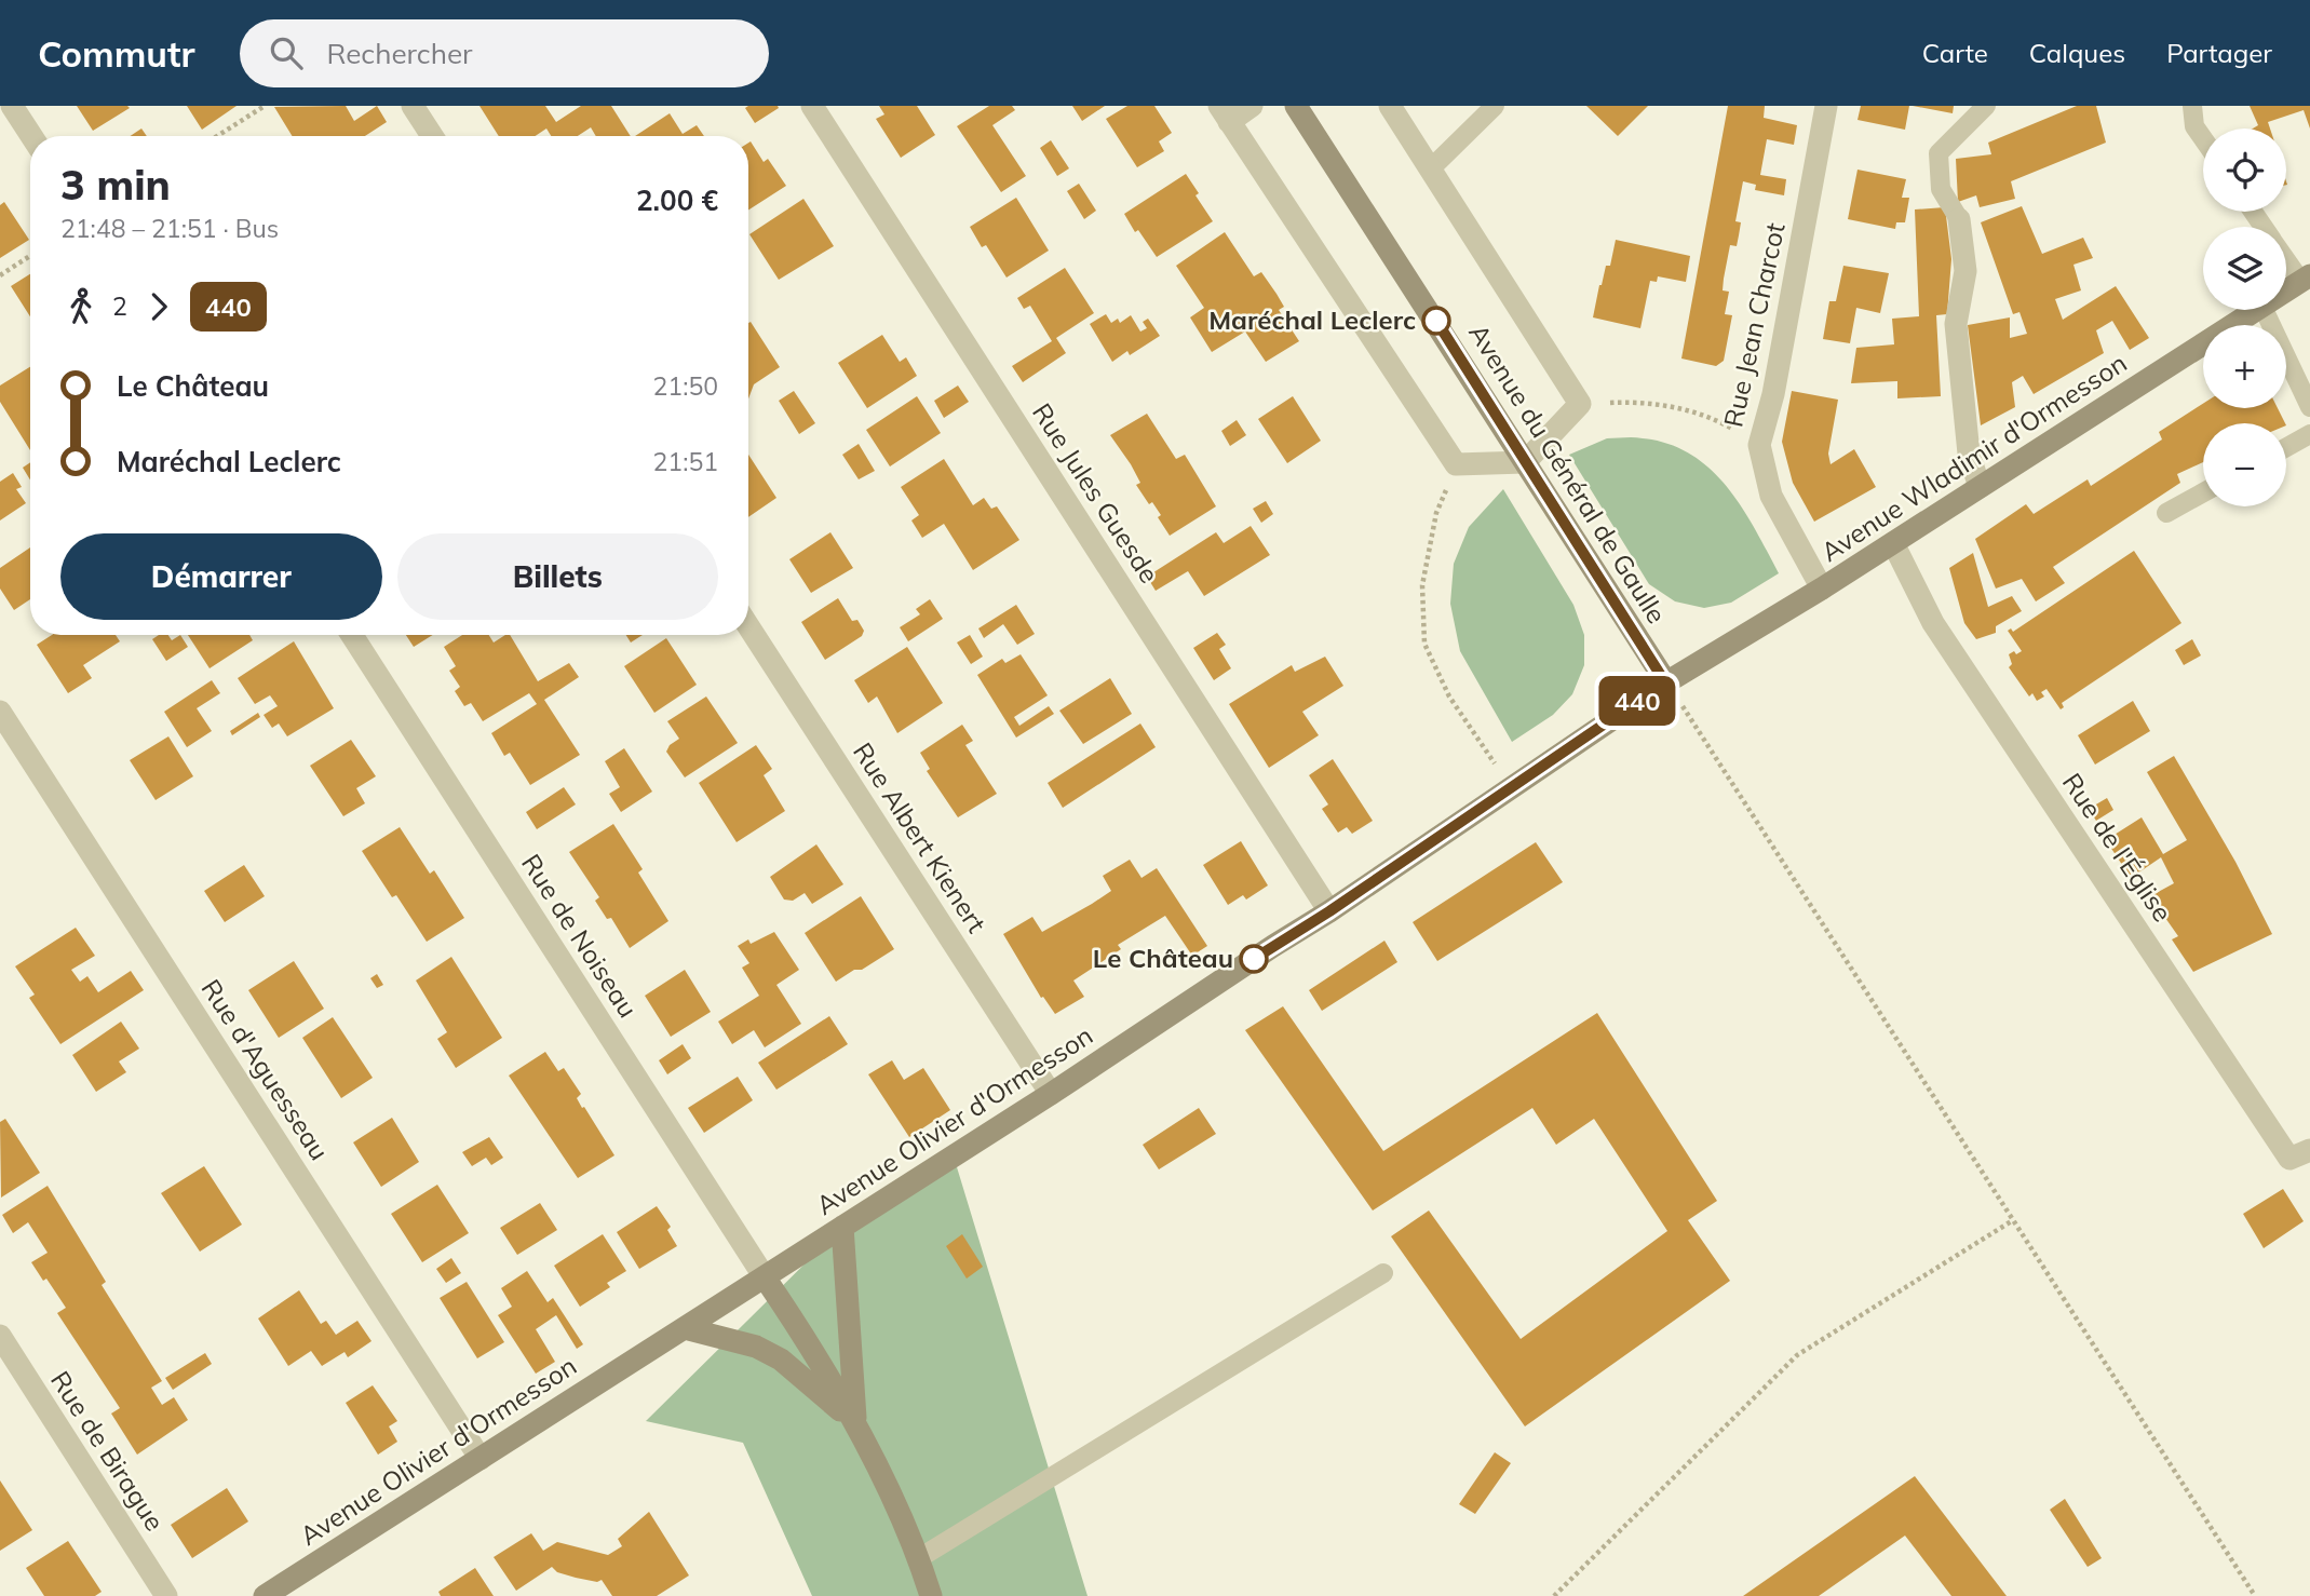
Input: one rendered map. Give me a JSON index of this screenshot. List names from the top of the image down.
{
  "streets": {
    "main road": ["Avenue Wladimir d'Ormesson", "Avenue du Général de Gaulle", "Avenue Olivier d'Ormesson"],
    "street": [
      "Rue Jean Charcot",
      "Rue Jules Guesde",
      "Rue Albert Kienert",
      "Rue de l'Église",
      "Rue de Noiseau",
      "Rue d'Aguesseau",
      "Rue de Birague"
    ]
  },
  "crossings": [
    ["Rue Jean Charcot", "Avenue Wladimir d'Ormesson"],
    ["Avenue Wladimir d'Ormesson", "Avenue du Général de Gaulle"],
    ["Avenue Wladimir d'Ormesson", "Rue de l'Église"],
    ["Avenue Wladimir d'Ormesson", "Avenue Olivier d'Ormesson"],
    ["Avenue du Général de Gaulle", "Avenue Olivier d'Ormesson"],
    ["Rue Jules Guesde", "Avenue Olivier d'Ormesson"],
    ["Rue Albert Kienert", "Avenue Olivier d'Ormesson"],
    ["Rue de Noiseau", "Avenue Olivier d'Ormesson"],
    ["Rue d'Aguesseau", "Avenue Olivier d'Ormesson"]
  ],
  "places": ["Maréchal Leclerc", "Le Château"],
  "lines": ["bus line 440"],
  "page": {
    "header": "Commutr",
    "search": "Rechercher",
    "nav": ["Carte", "Calques", "Partager"],
    "on_map": "440",
    "map_buttons": ["+", "−"],
    "heading": ["3 min", "21:48 – 21:51 · Bus", "2.00 €"],
    "legs": ["2", "440"],
    "list": [
      {
        "name": "Le Château",
        "value": "21:50"
      },
      {
        "name": "Maréchal Leclerc",
        "value": "21:51"
      }
    ],
    "buttons": ["Démarrer", "Billets"]
  }
}
